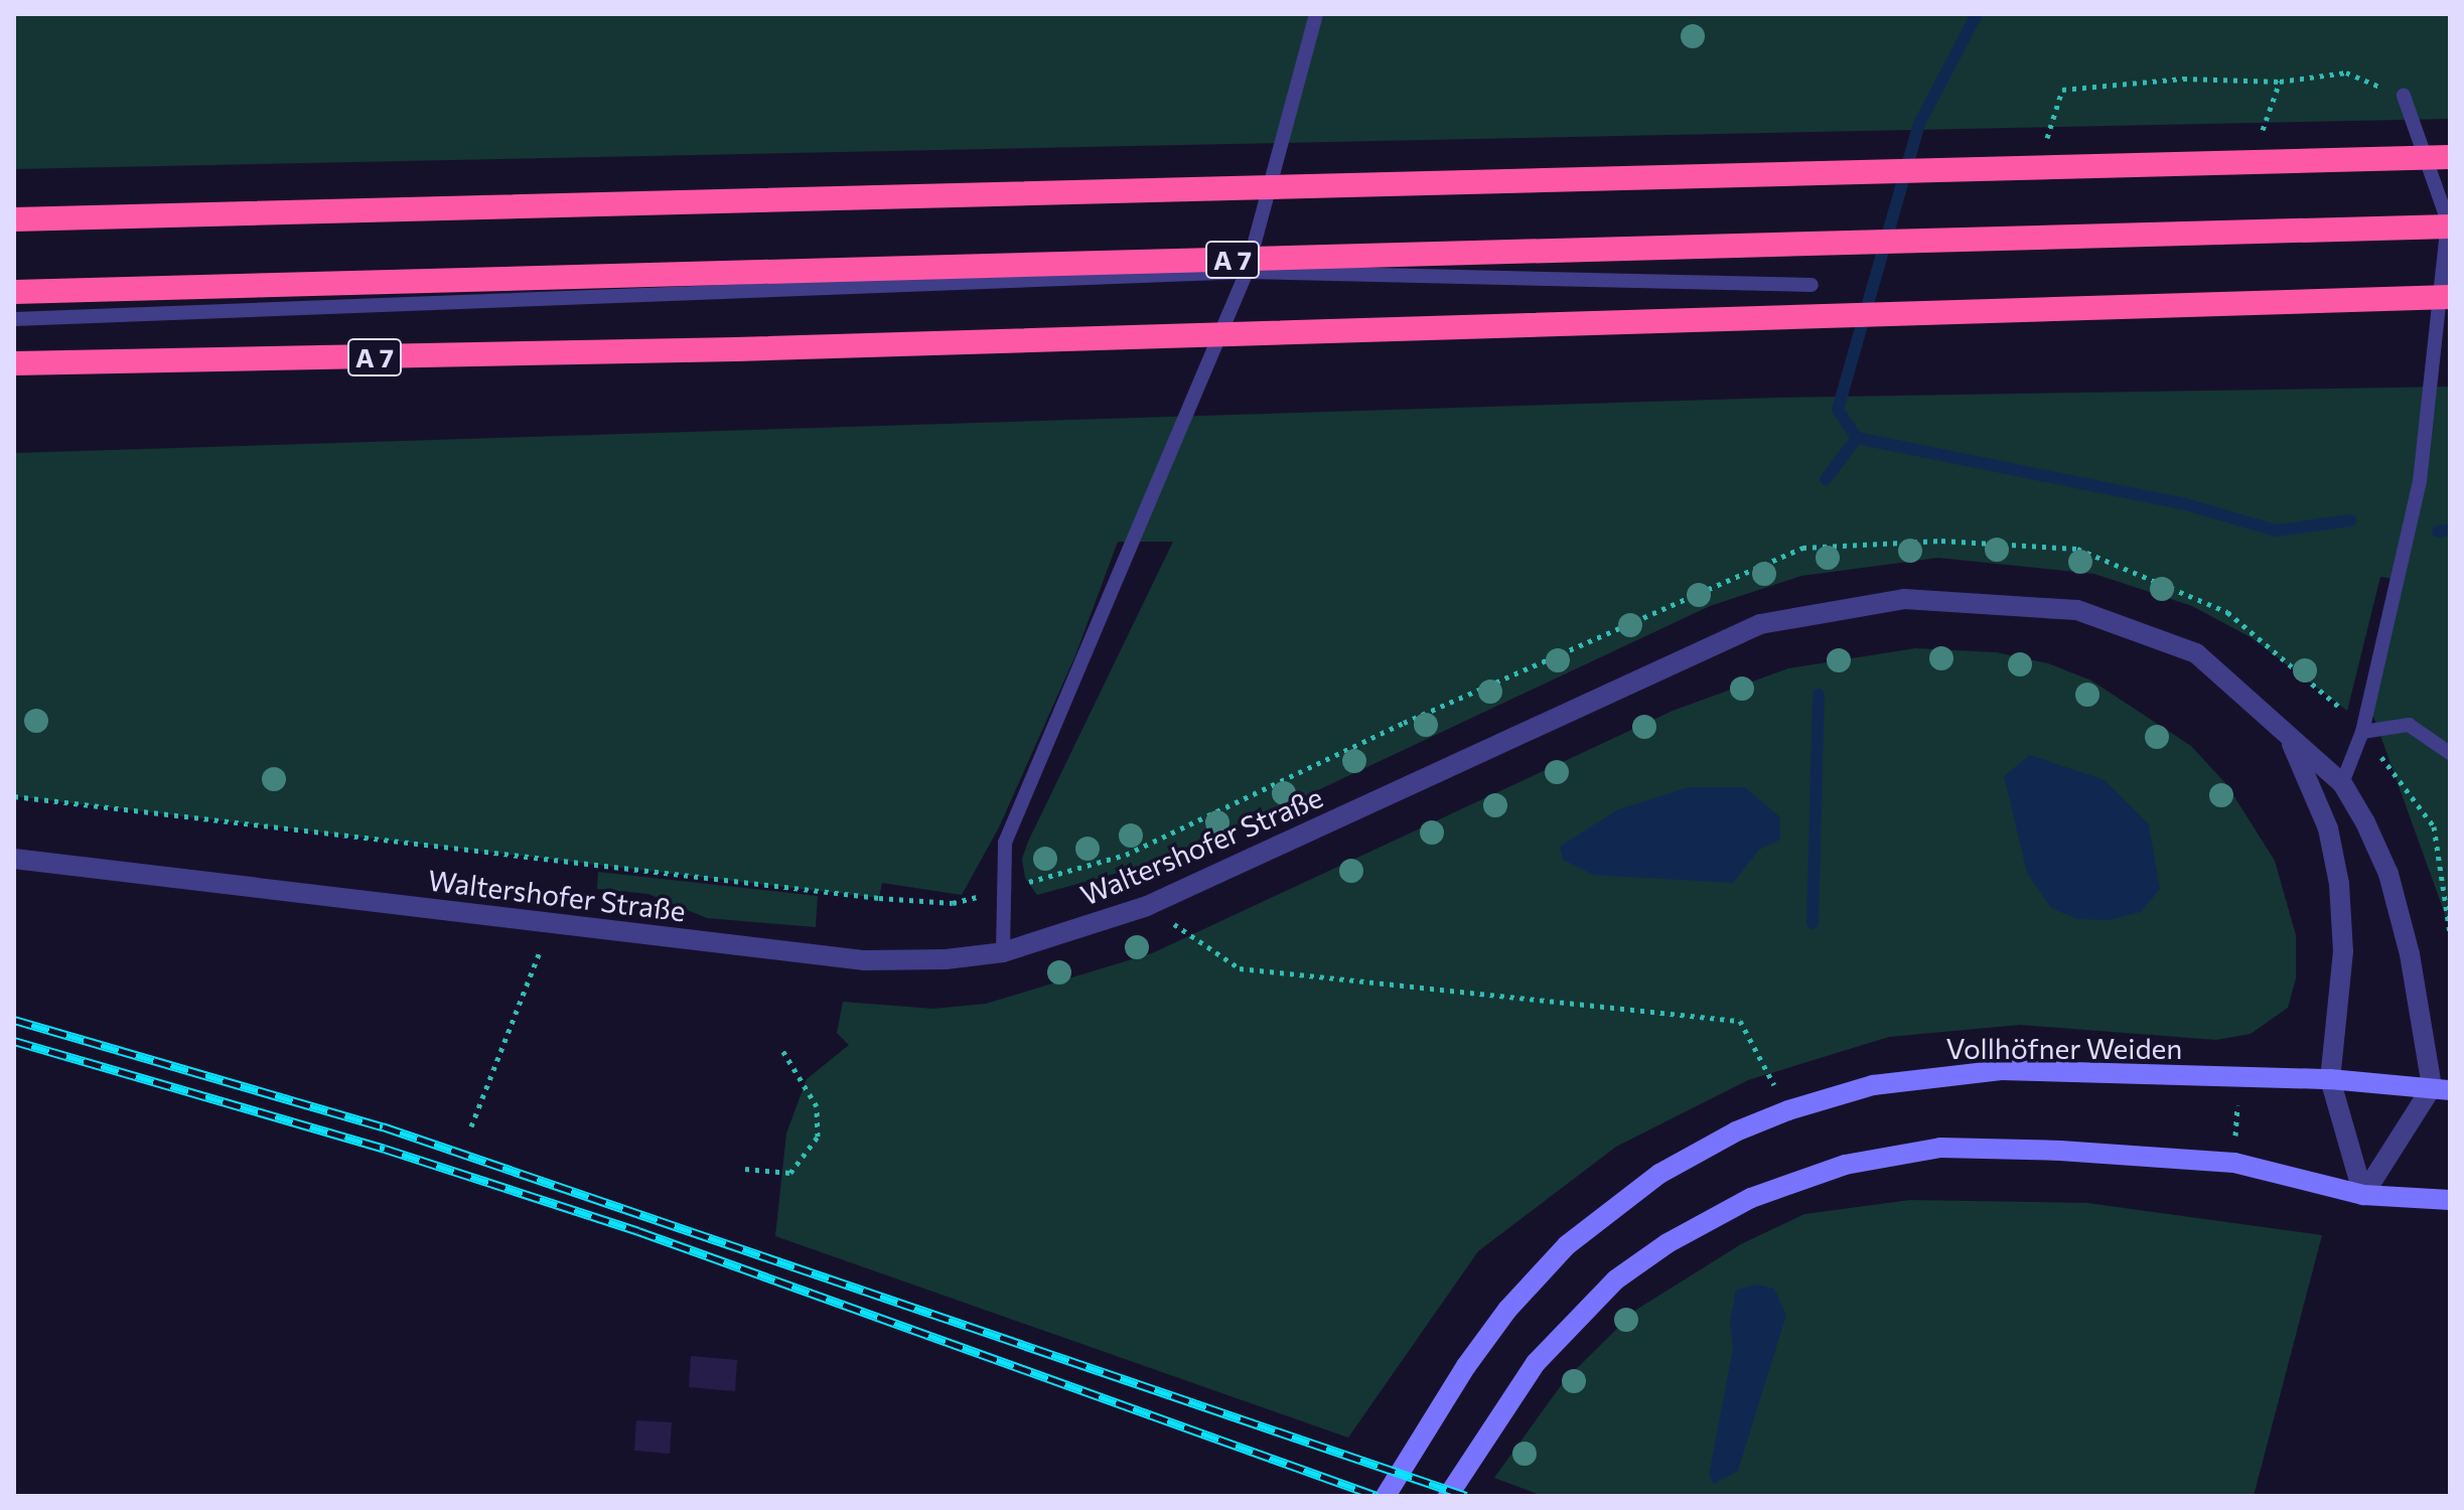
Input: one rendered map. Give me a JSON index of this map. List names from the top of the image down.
{
  "streets": {
    "highway": ["A 7"],
    "main road": ["Vollhöfner Weiden"],
    "street": ["Waltershofer Straße"]
  },
  "crossings": [
    ["Waltershofer Straße", "Vollhöfner Weiden"]
  ]
}
